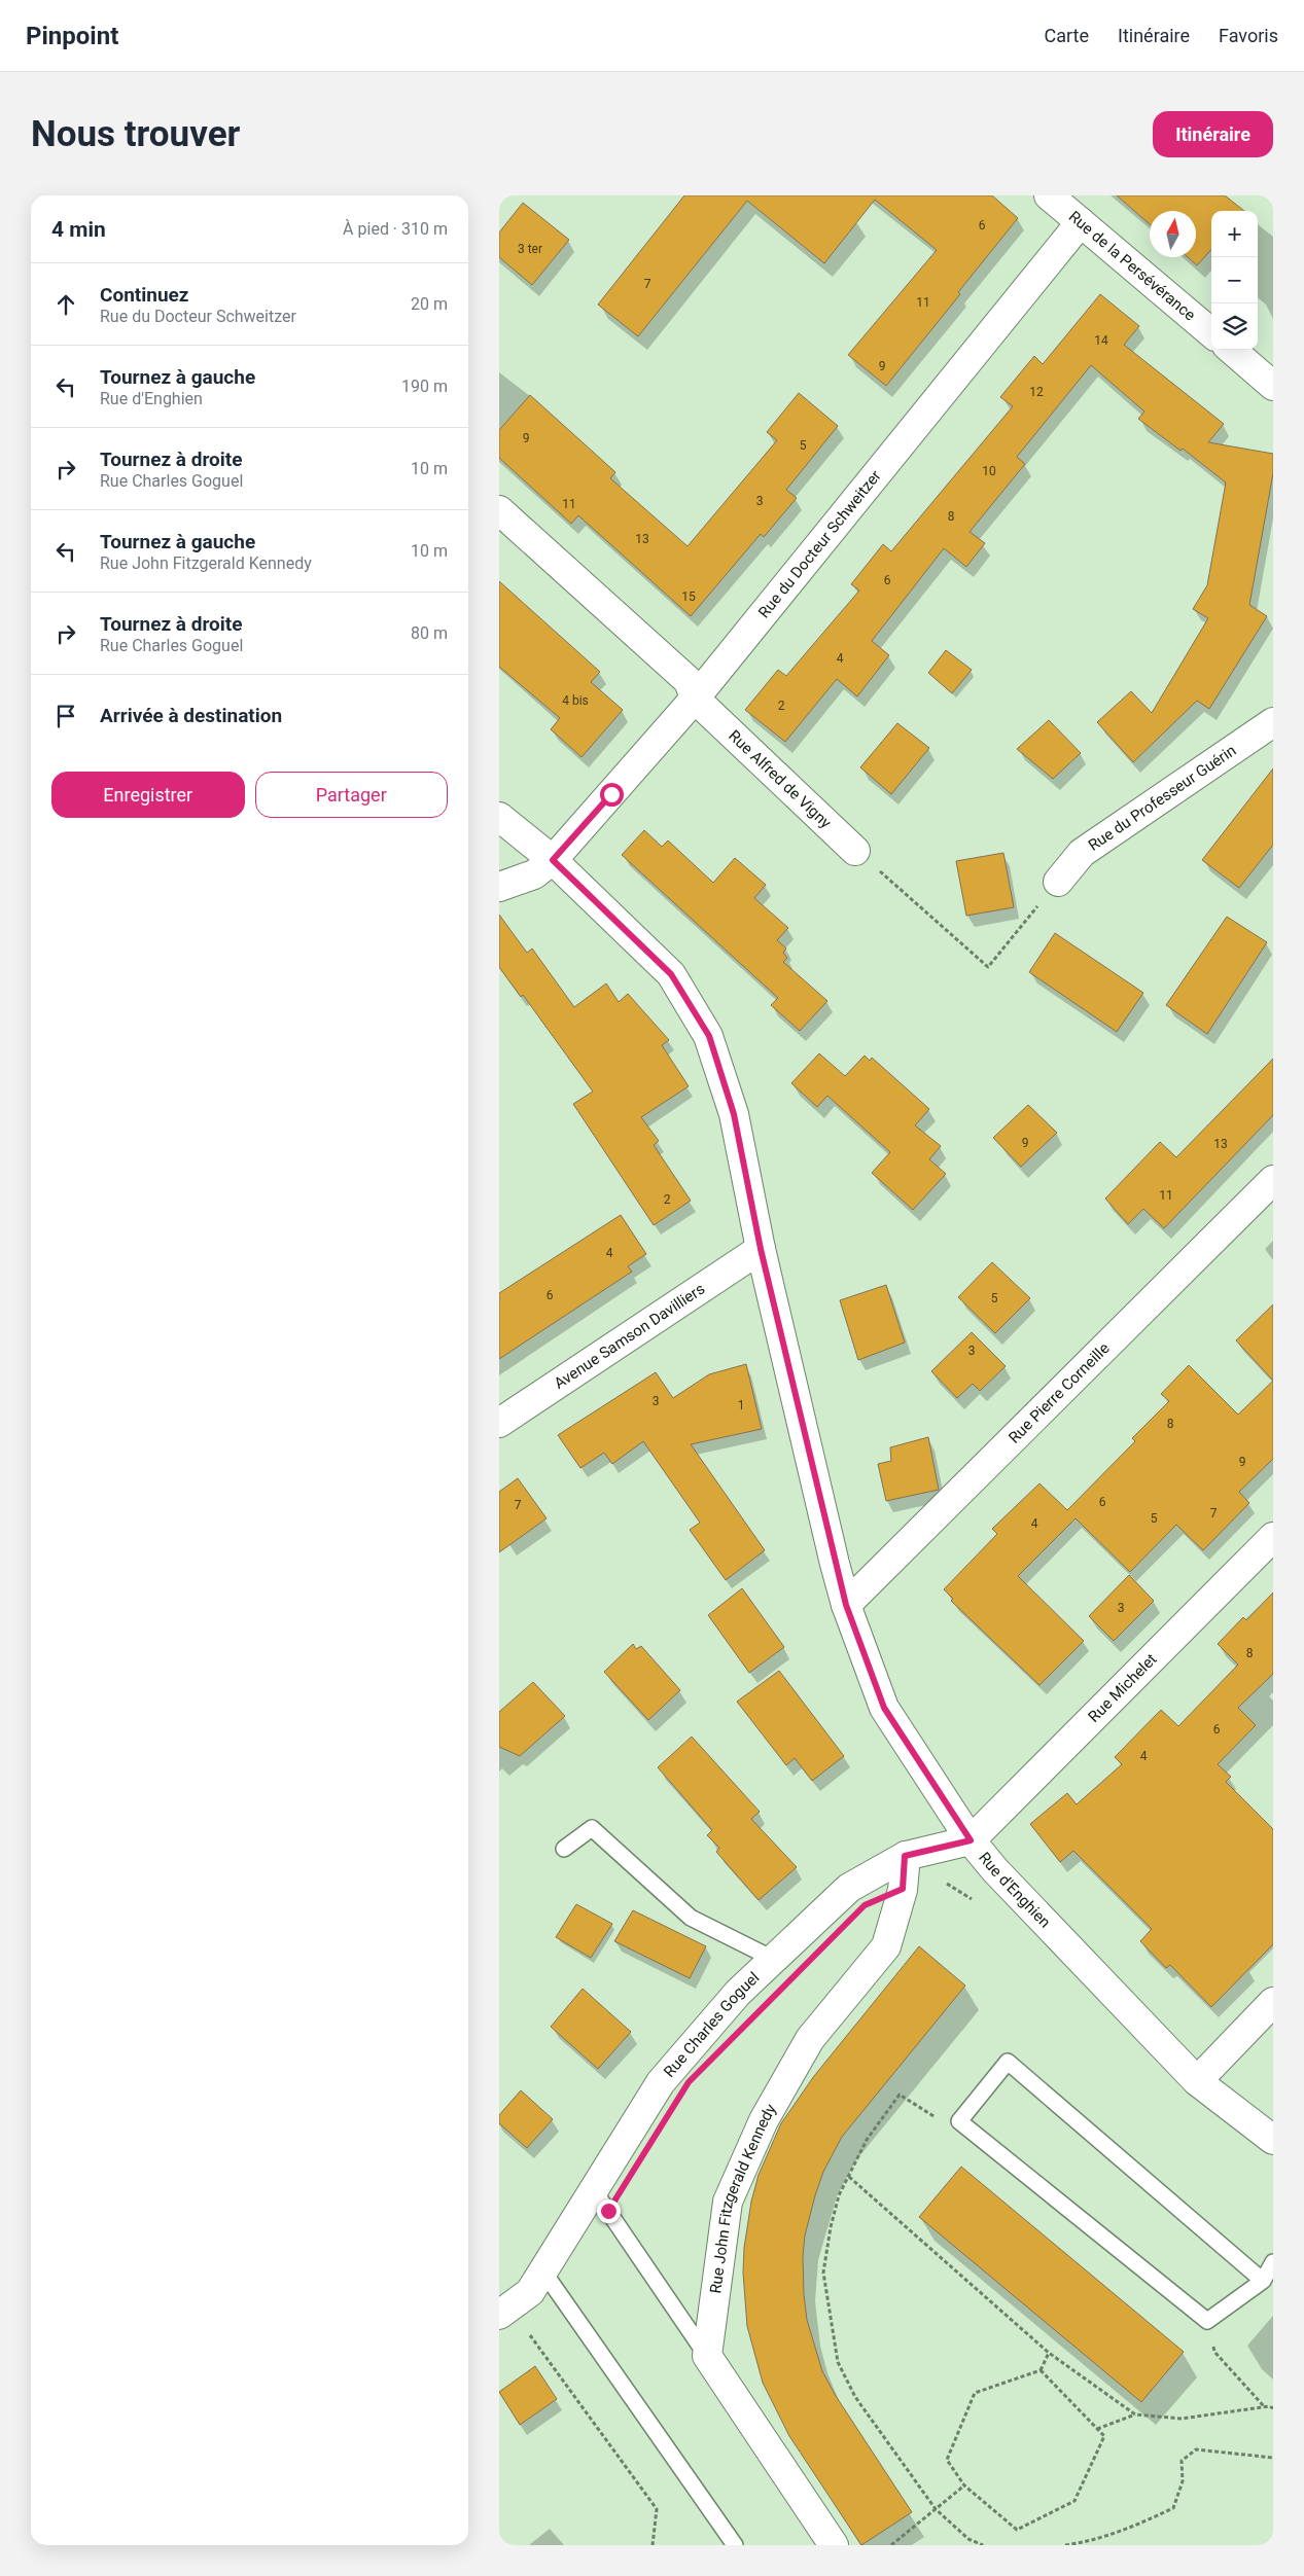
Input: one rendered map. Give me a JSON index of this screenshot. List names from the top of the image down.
{
  "streets": {
    "street": [
      "Rue de la Persévérance",
      "Rue du Docteur Schweitzer",
      "Rue Alfred de Vigny",
      "Rue du Professeur Guérin",
      "Avenue Samson Davilliers",
      "Rue Pierre Corneille",
      "Rue Michelet",
      "Rue d'Enghien",
      "Rue Charles Goguel",
      "Rue John Fitzgerald Kennedy"
    ]
  },
  "crossings": [
    ["Rue de la Persévérance", "Rue du Docteur Schweitzer"],
    ["Rue du Docteur Schweitzer", "Rue Alfred de Vigny"],
    ["Rue du Docteur Schweitzer", "Rue d'Enghien"],
    ["Avenue Samson Davilliers", "Rue d'Enghien"],
    ["Rue Pierre Corneille", "Rue d'Enghien"],
    ["Rue Michelet", "Rue d'Enghien"],
    ["Rue Michelet", "Rue Charles Goguel"],
    ["Rue d'Enghien", "Rue Charles Goguel"],
    ["Rue Charles Goguel", "Rue John Fitzgerald Kennedy"]
  ],
  "house_numbers": [
    "6",
    "3 ter",
    "7",
    "11",
    "14",
    "9",
    "12",
    "9",
    "5",
    "10",
    "3",
    "11",
    "8",
    "13",
    "6",
    "15",
    "4",
    "4 bis",
    "2",
    "9",
    "13",
    "11",
    "2",
    "4",
    "6",
    "5",
    "3",
    "3",
    "1",
    "8",
    "9",
    "6",
    "7",
    "7",
    "5",
    "4",
    "3",
    "8",
    "6",
    "4"
  ],
  "north": "top",
  "page": {
    "header": "Pinpoint",
    "nav": ["Carte", "Itinéraire", "Favoris"],
    "buttons": [
      "Itinéraire",
      ["Enregistrer", "Partager"]
    ],
    "title": "Nous trouver",
    "heading": ["4 min", "À pied · 310 m"],
    "map_buttons": ["+", "−"],
    "list": [
      ["Continuez", "Rue du Docteur Schweitzer", "20 m"],
      ["Tournez à gauche", "Rue d'Enghien", "190 m"],
      ["Tournez à droite", "Rue Charles Goguel", "10 m"],
      ["Tournez à gauche", "Rue John Fitzgerald Kennedy", "10 m"],
      ["Tournez à droite", "Rue Charles Goguel", "80 m"],
      "Arrivée à destination"
    ]
  }
}
